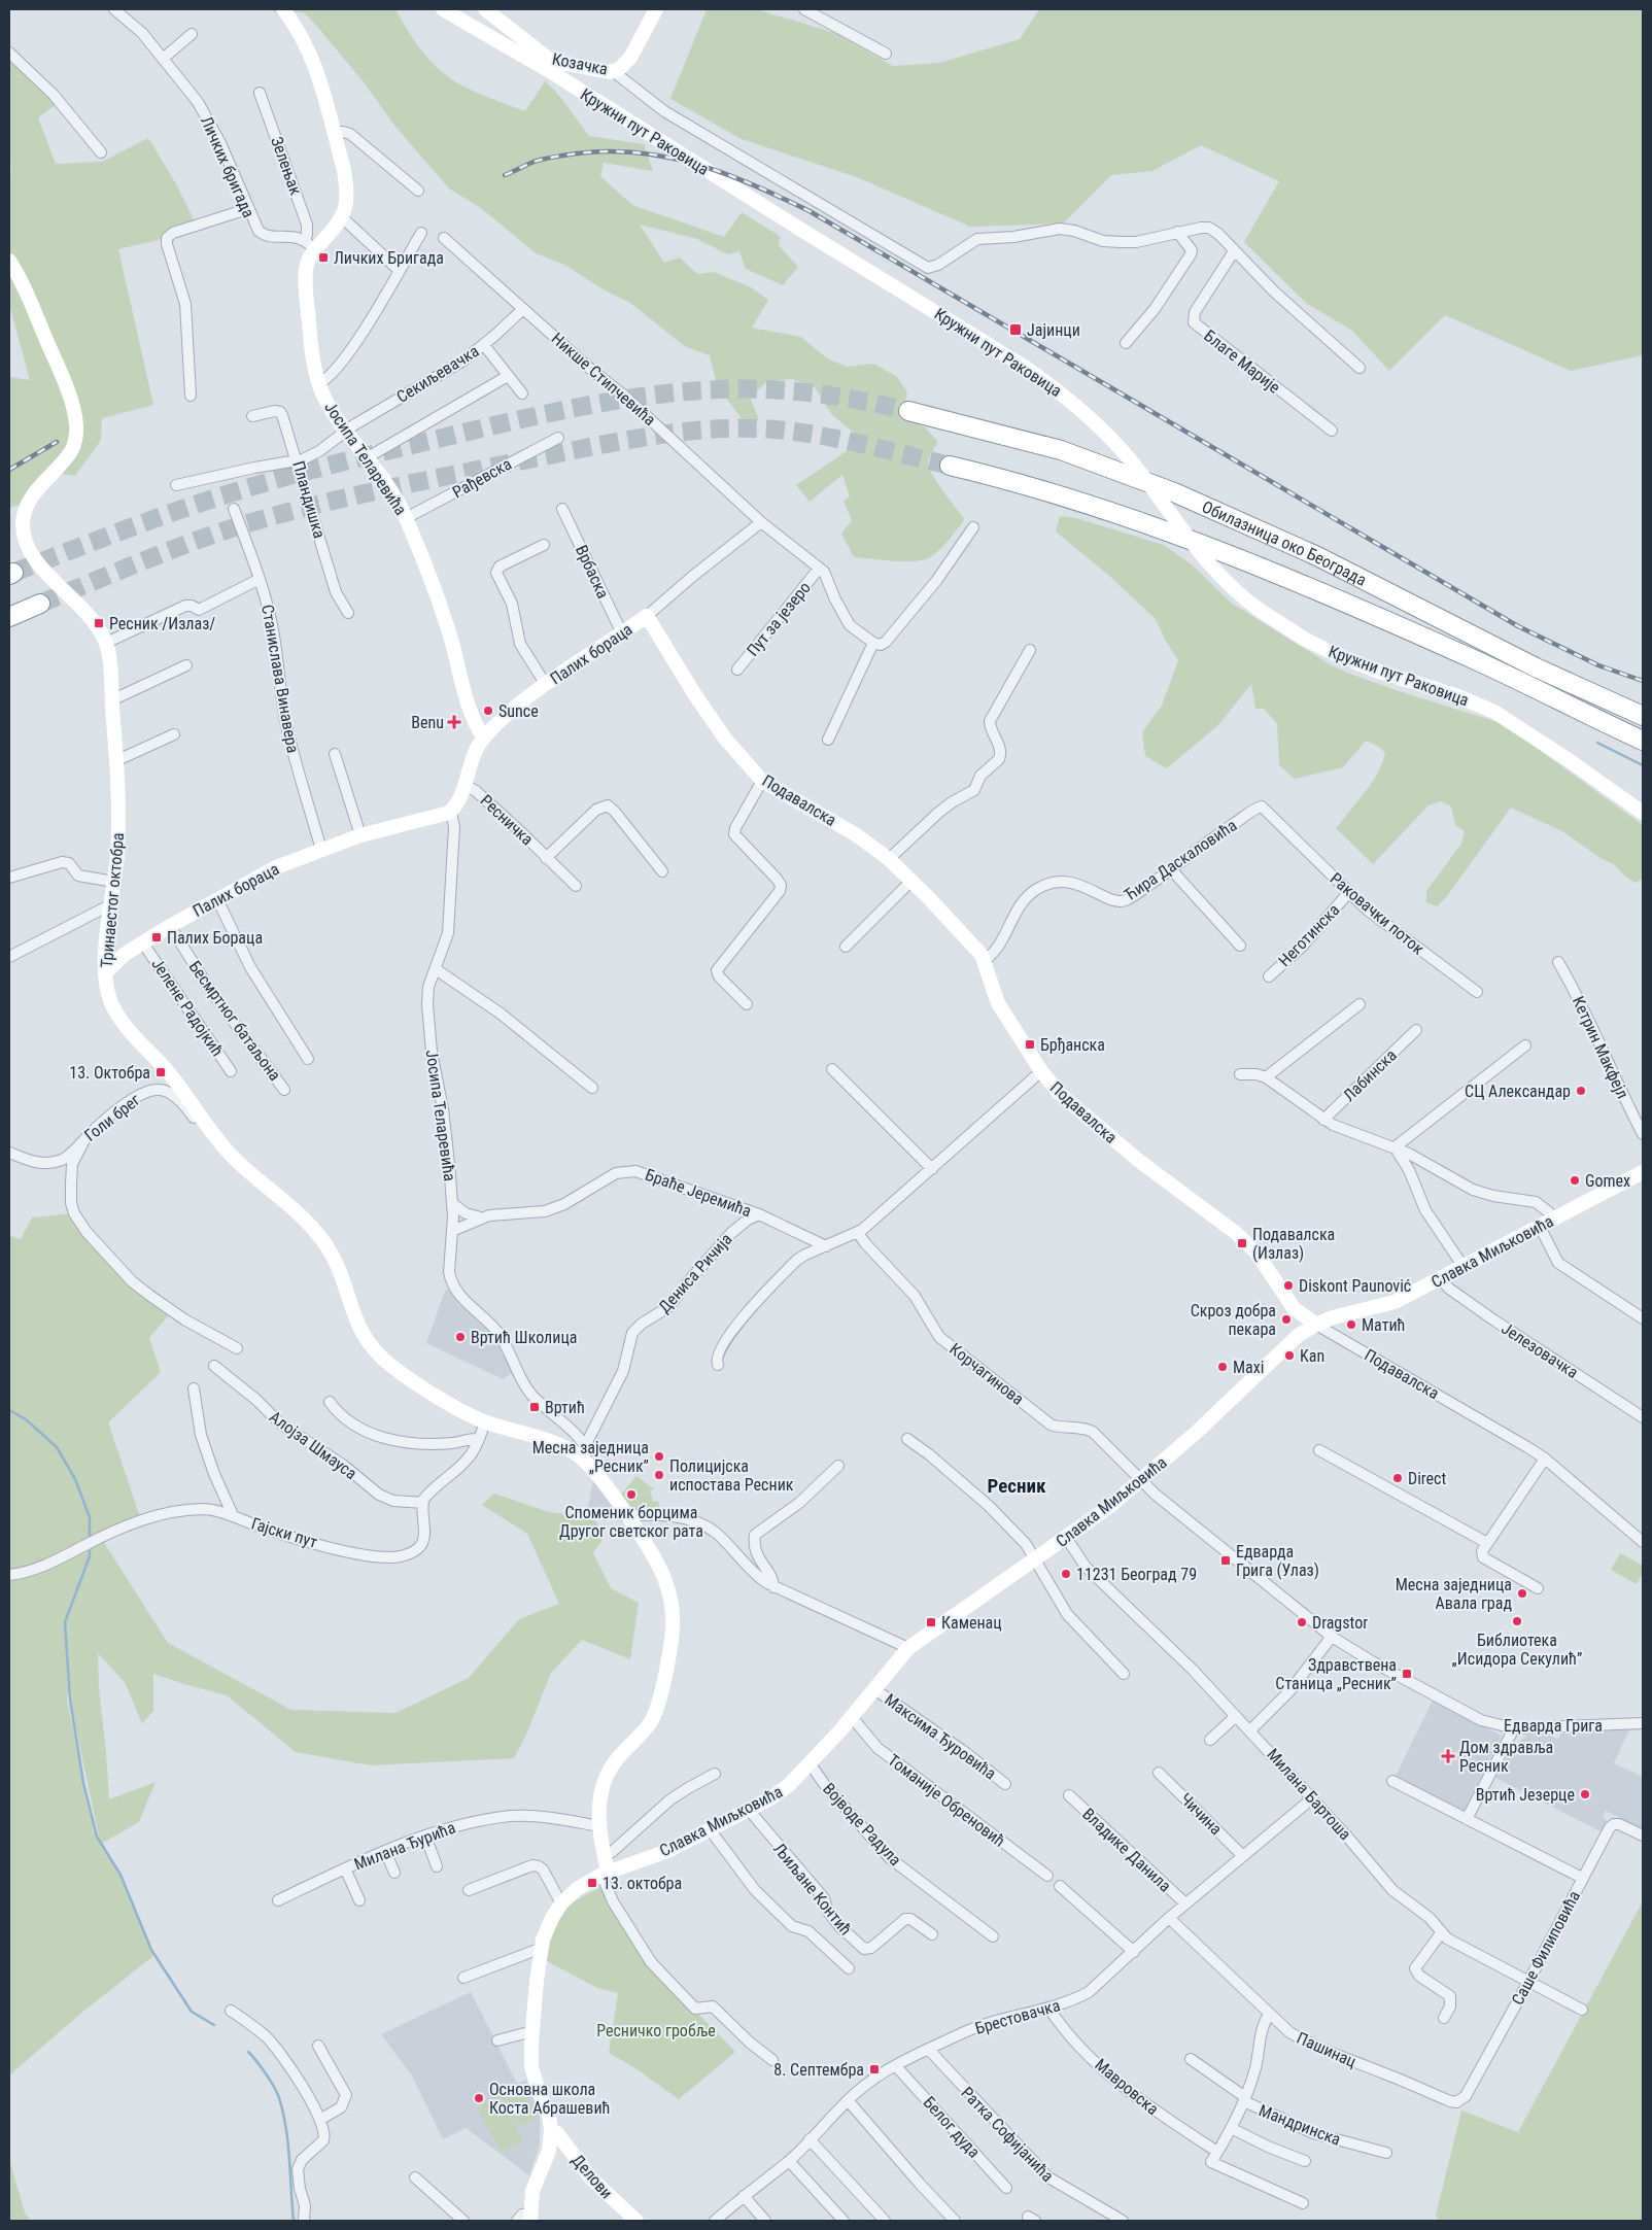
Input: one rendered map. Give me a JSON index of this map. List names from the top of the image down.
{
  "streets": {
    "highway": ["Обилазница око Београда"],
    "street": [
      "Козачка",
      "Кружни пут Раковица",
      "Зелењак",
      "Личких бригада",
      "Благе Марије",
      "Секиљевачка",
      "Никше Стипчевића",
      "Јосипа Теларевића",
      "Рађевска",
      "Пландишка",
      "Врбаска",
      "Пут за језеро",
      "Палих бораца",
      "Станислава Винавера",
      "Подавалска",
      "Ресничка",
      "Ћира Даскаловића",
      "Тринаестог октобра",
      "Раковачки поток",
      "Неготинска",
      "Јелене Радојкић",
      "Бесмртног батаљона",
      "Кетрин Макфејл",
      "Лабинска",
      "Голи брег",
      "Браће Јеремића",
      "Славка Миљковића",
      "Дениса Ричија",
      "Јелезовачка",
      "Корчагинова",
      "Алојза Шмауса",
      "Гајски пут",
      "Едварда Грига",
      "Максима Ђуровића",
      "Милана Бартоша",
      "Томаније Обреновић",
      "Чичина",
      "Војводе Радула",
      "Милана Ђурића",
      "Владике Данила",
      "Љиљане Контић",
      "Саше Филиповића",
      "Брестовачка",
      "Пашинац",
      "Мавровска",
      "Мандринска",
      "Белог дуда",
      "Ратка Софијанића",
      "Делови"
    ]
  },
  "crossings": [
    ["Зелењак", "Личких бригада"],
    ["Зелењак", "Јосипа Теларевића"],
    ["Личких бригада", "Јосипа Теларевића"],
    ["Секиљевачка", "Никше Стипчевића"],
    ["Секиљевачка", "Јосипа Теларевића"],
    ["Секиљевачка", "Пландишка"],
    ["Никше Стипчевића", "Палих бораца"],
    ["Јосипа Теларевића", "Рађевска"],
    ["Јосипа Теларевића", "Палих бораца"],
    ["Јосипа Теларевића", "Тринаестог октобра"],
    ["Јосипа Теларевића", "Браће Јеремића"],
    ["Јосипа Теларевића", "Дениса Ричија"],
    ["Врбаска", "Палих бораца"],
    ["Палих бораца", "Станислава Винавера"],
    ["Палих бораца", "Подавалска"],
    ["Палих бораца", "Ресничка"],
    ["Палих бораца", "Тринаестог октобра"],
    ["Палих бораца", "Јелене Радојкић"],
    ["Палих бораца", "Бесмртног батаљона"],
    ["Подавалска", "Ћира Даскаловића"],
    ["Подавалска", "Славка Миљковића"],
    ["Ћира Даскаловића", "Раковачки поток"],
    ["Тринаестог октобра", "Голи брег"],
    ["Тринаестог октобра", "Славка Миљковића"],
    ["Тринаестог октобра", "Дениса Ричија"],
    ["Тринаестог октобра", "Милана Ђурића"],
    ["Раковачки поток", "Неготинска"],
    ["Браће Јеремића", "Дениса Ричија"],
    ["Славка Миљковића", "Јелезовачка"],
    ["Славка Миљковића", "Корчагинова"],
    ["Славка Миљковића", "Едварда Грига"],
    ["Славка Миљковића", "Максима Ђуровића"],
    ["Славка Миљковића", "Милана Бартоша"],
    ["Славка Миљковића", "Томаније Обреновић"],
    ["Славка Миљковића", "Војводе Радула"],
    ["Славка Миљковића", "Љиљане Контић"],
    ["Славка Миљковића", "Делови"],
    ["Корчагинова", "Едварда Грига"],
    ["Алојза Шмауса", "Гајски пут"],
    ["Милана Бартоша", "Саше Филиповића"],
    ["Милана Бартоша", "Брестовачка"],
    ["Чичина", "Брестовачка"],
    ["Владике Данила", "Брестовачка"],
    ["Саше Филиповића", "Пашинац"],
    ["Брестовачка", "Пашинац"],
    ["Брестовачка", "Мавровска"],
    ["Брестовачка", "Белог дуда"],
    ["Брестовачка", "Ратка Софијанића"]
  ],
  "districts": ["Ресник"],
  "parks": ["Ресничко гробље"],
  "places": {
    "transit": [
      "Личких Бригада",
      "Јајинци",
      "Ресник /Излаз/",
      "Палих Бораца",
      "Брђанска",
      "13. Октобра",
      "Подавалска (Излаз)",
      "Вртић",
      "Едварда Грига (Улаз)",
      "Каменац",
      "Здравствена Станица „Ресник”",
      "13. октобра",
      "8. Септембра"
    ],
    "other": [
      "Sunce",
      "СЦ Александар",
      "Gomex",
      "Diskont Paunović",
      "Скроз добра пекара",
      "Матић",
      "Вртић Школица",
      "Kan",
      "Maxi",
      "Месна заједница „Ресник”",
      "Полицијска испостава Ресник",
      "Direct",
      "Споменик борцима Другог светског рата",
      "11231 Београд 79",
      "Месна заједница Авала град",
      "Библиотека „Исидора Секулић”",
      "Dragstor",
      "Вртић Језерце",
      "Основна школа Коста Абрашевић"
    ],
    "health": ["Benu", "Дом здравља Ресник"]
  }
}
